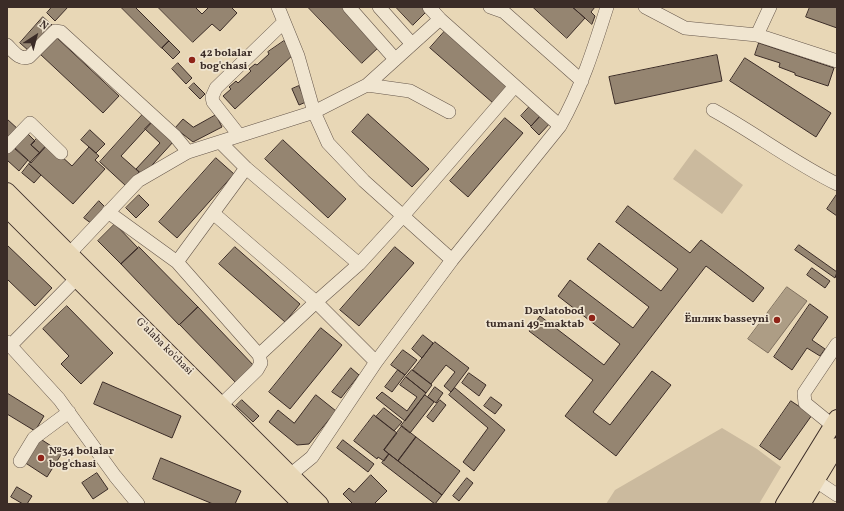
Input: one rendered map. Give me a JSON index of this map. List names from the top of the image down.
{
  "streets": {
    "main road": ["G'alaba ko'chasi"]
  },
  "places": [
    "42 bolalar bog'chasi",
    "Davlatobod tumani 49-maktab",
    "Ёшлик basseyni",
    "№34 bolalar bog'chasi"
  ],
  "north": "top right"
}
